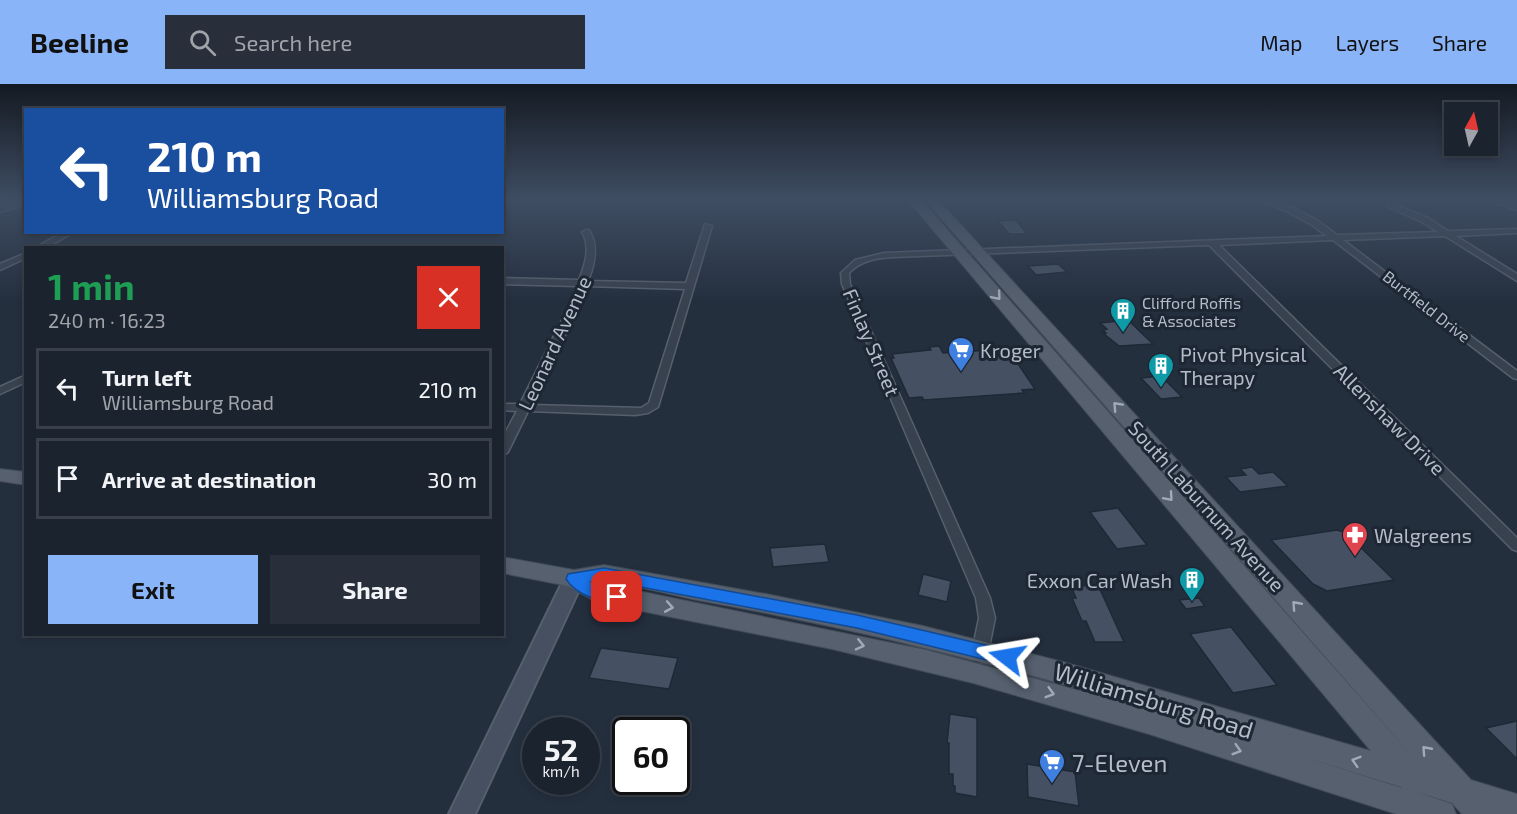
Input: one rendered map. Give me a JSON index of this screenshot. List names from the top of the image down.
{
  "streets": {
    "main road": ["South Laburnum Avenue", "Williamsburg Road"],
    "street": [
      "Burtfield Drive",
      "Finlay Street",
      "Leonard Avenue",
      "Allenshaw Drive"
    ]
  },
  "crossings": [
    ["Burtfield Drive", "Finlay Street"],
    ["Finlay Street", "Allenshaw Drive"],
    ["Finlay Street", "South Laburnum Avenue"],
    ["Finlay Street", "Williamsburg Road"],
    ["South Laburnum Avenue", "Williamsburg Road"]
  ],
  "places": {
    "building": ["Clifford Roffis & Associates", "Pivot Physical Therapy", "Exxon Car Wash"],
    "supermarket": ["Kroger", "7-Eleven"],
    "pharmacy": ["Walgreens"]
  },
  "north": "top",
  "page": {
    "header": "Beeline",
    "search": "Search here",
    "nav": ["Map", "Layers", "Share"],
    "turn": ["210 m", "Williamsburg Road"],
    "heading": ["1 min", "240 m · 16:23"],
    "list": [
      {
        "name": "Turn left",
        "note": "Williamsburg Road",
        "value": "210 m"
      },
      {
        "name": "Arrive at destination",
        "value": "30 m"
      }
    ],
    "buttons": ["Exit", "Share"],
    "speed": "52 km/h",
    "limit": "60"
  }
}
